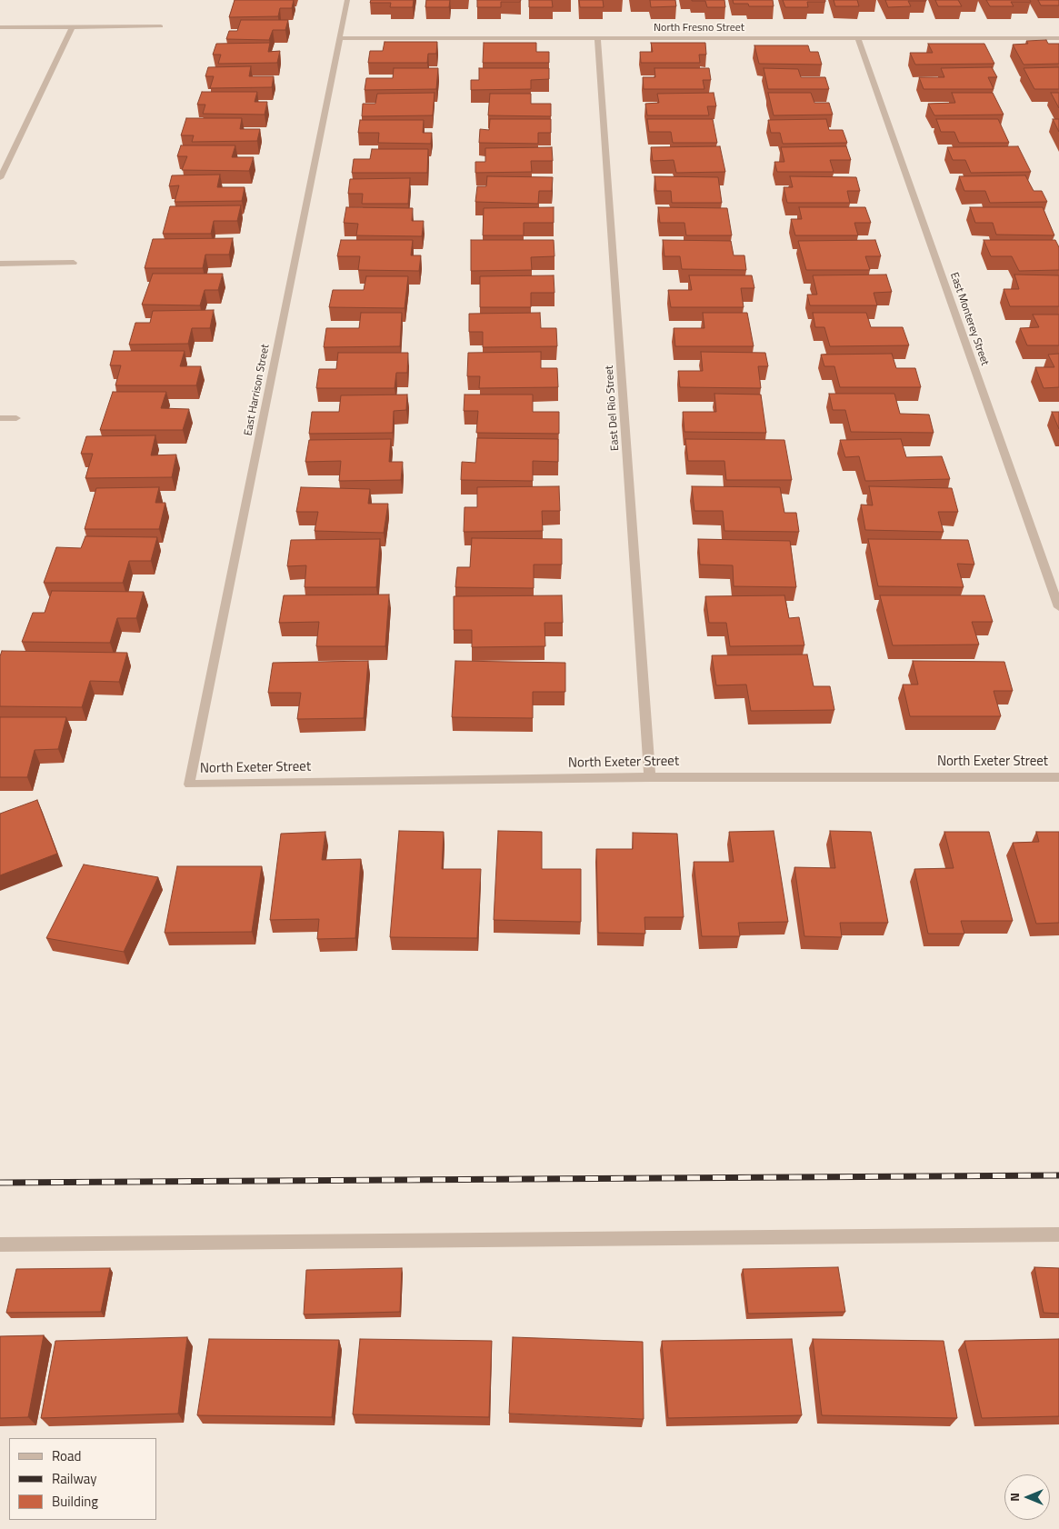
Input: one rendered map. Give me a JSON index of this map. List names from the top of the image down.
{
  "streets": {
    "street": [
      "North Fresno Street",
      "East Monterey Street",
      "East Harrison Street",
      "East Del Rio Street",
      "North Exeter Street"
    ]
  },
  "crossings": [
    ["North Fresno Street", "East Monterey Street"],
    ["North Fresno Street", "East Harrison Street"],
    ["North Fresno Street", "East Del Rio Street"],
    ["East Harrison Street", "North Exeter Street"],
    ["East Del Rio Street", "North Exeter Street"]
  ],
  "legend": ["Road", "Railway", "Building"],
  "north": "left"
}
